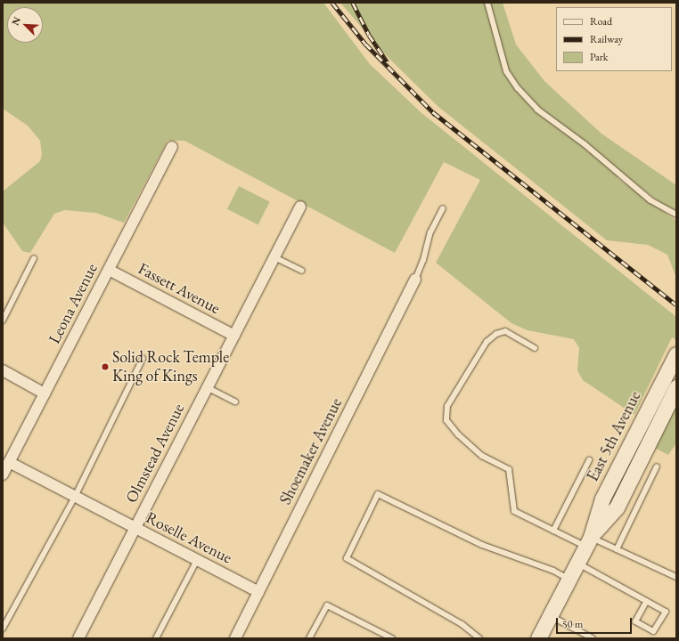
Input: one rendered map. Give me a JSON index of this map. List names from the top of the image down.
{
  "streets": {
    "main road": ["East 5th Avenue"],
    "street": [
      "Fassett Avenue",
      "Leona Avenue",
      "Shoemaker Avenue",
      "Olmstead Avenue",
      "Roselle Avenue"
    ]
  },
  "crossings": [
    ["Fassett Avenue", "Leona Avenue"],
    ["Fassett Avenue", "Olmstead Avenue"],
    ["Leona Avenue", "Roselle Avenue"],
    ["Shoemaker Avenue", "Roselle Avenue"],
    ["Olmstead Avenue", "Roselle Avenue"]
  ],
  "places": ["Solid Rock Temple King of Kings"],
  "legend": ["Road", "Railway", "Park"],
  "scale_bar": "50 m",
  "north": "top left"
}
